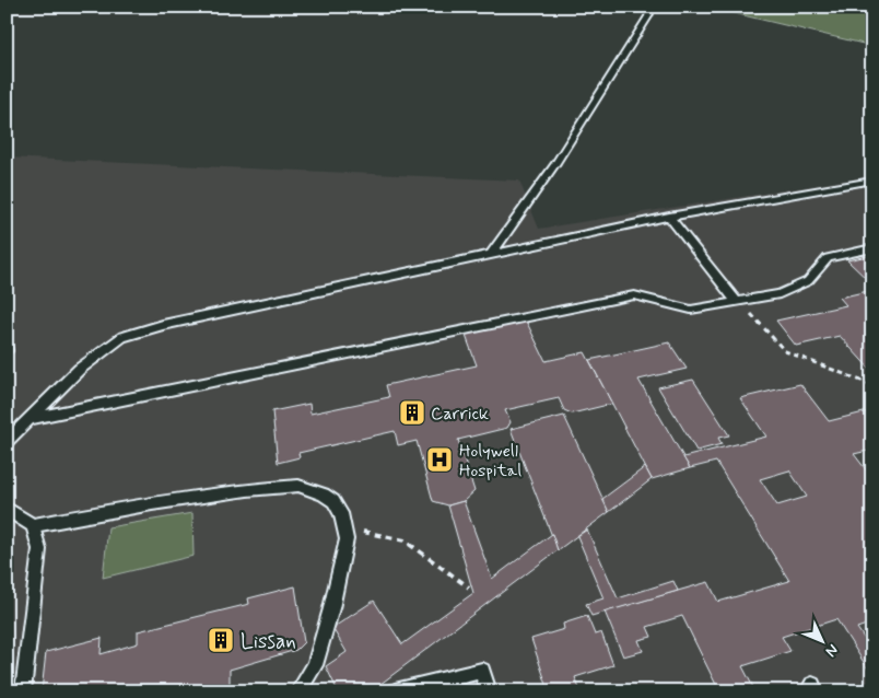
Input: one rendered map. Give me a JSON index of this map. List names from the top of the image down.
{
  "places": {
    "building": ["Carrick", "Lissan"],
    "hospital": ["Holywell Hospital"]
  },
  "north": "bottom right"
}
